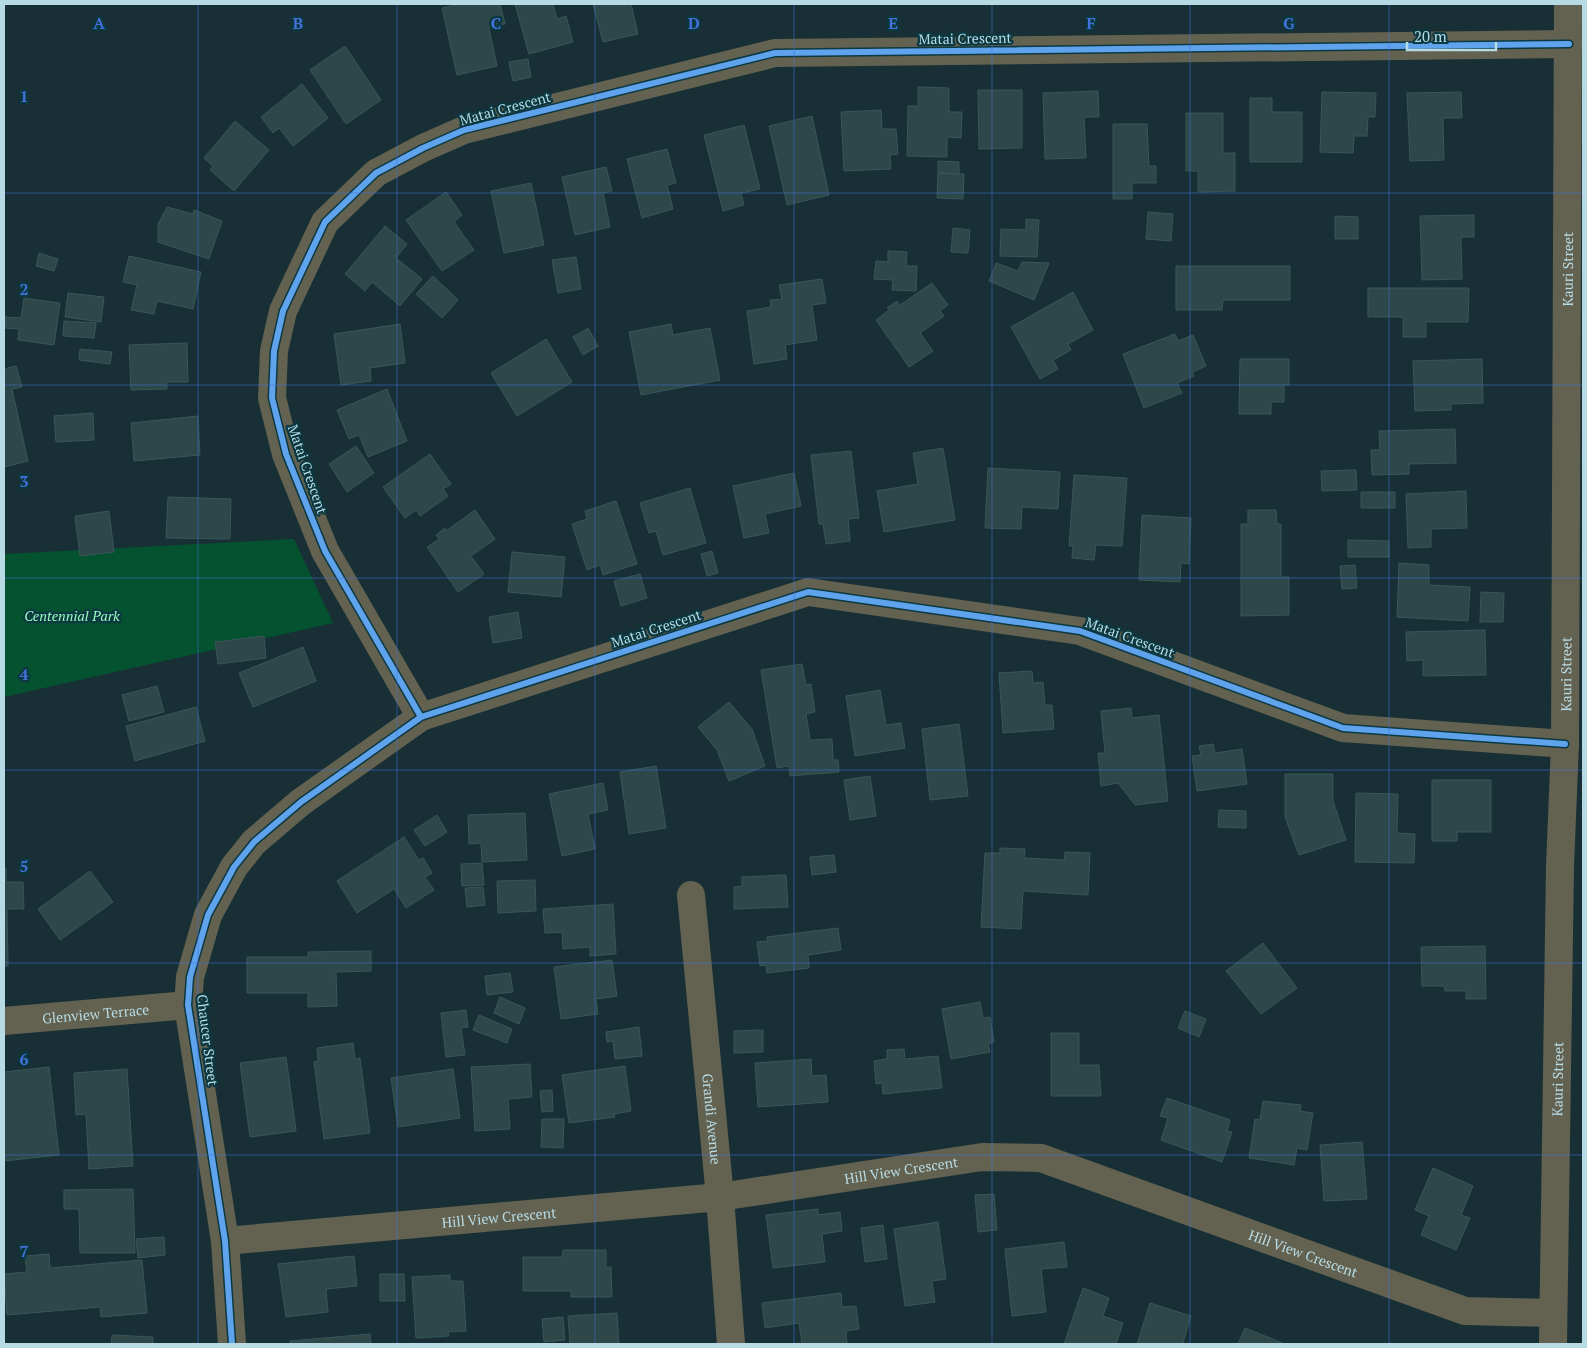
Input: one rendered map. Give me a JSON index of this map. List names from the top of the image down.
{
  "streets": {
    "street": [
      "Matai Crescent",
      "Kauri Street",
      "Glenview Terrace",
      "Chaucer Street",
      "Grandi Avenue",
      "Hill View Crescent"
    ]
  },
  "crossings": [
    ["Matai Crescent", "Kauri Street"],
    ["Matai Crescent", "Chaucer Street"],
    ["Kauri Street", "Hill View Crescent"],
    ["Glenview Terrace", "Chaucer Street"],
    ["Chaucer Street", "Hill View Crescent"],
    ["Grandi Avenue", "Hill View Crescent"]
  ],
  "parks": ["Centennial Park"],
  "scale_bar": "20 m",
  "grid": {
    "columns": [
      "A",
      "B",
      "C",
      "D",
      "E",
      "F",
      "G"
    ],
    "rows": [
      "1",
      "2",
      "3",
      "4",
      "5",
      "6",
      "7"
    ]
  }
}
